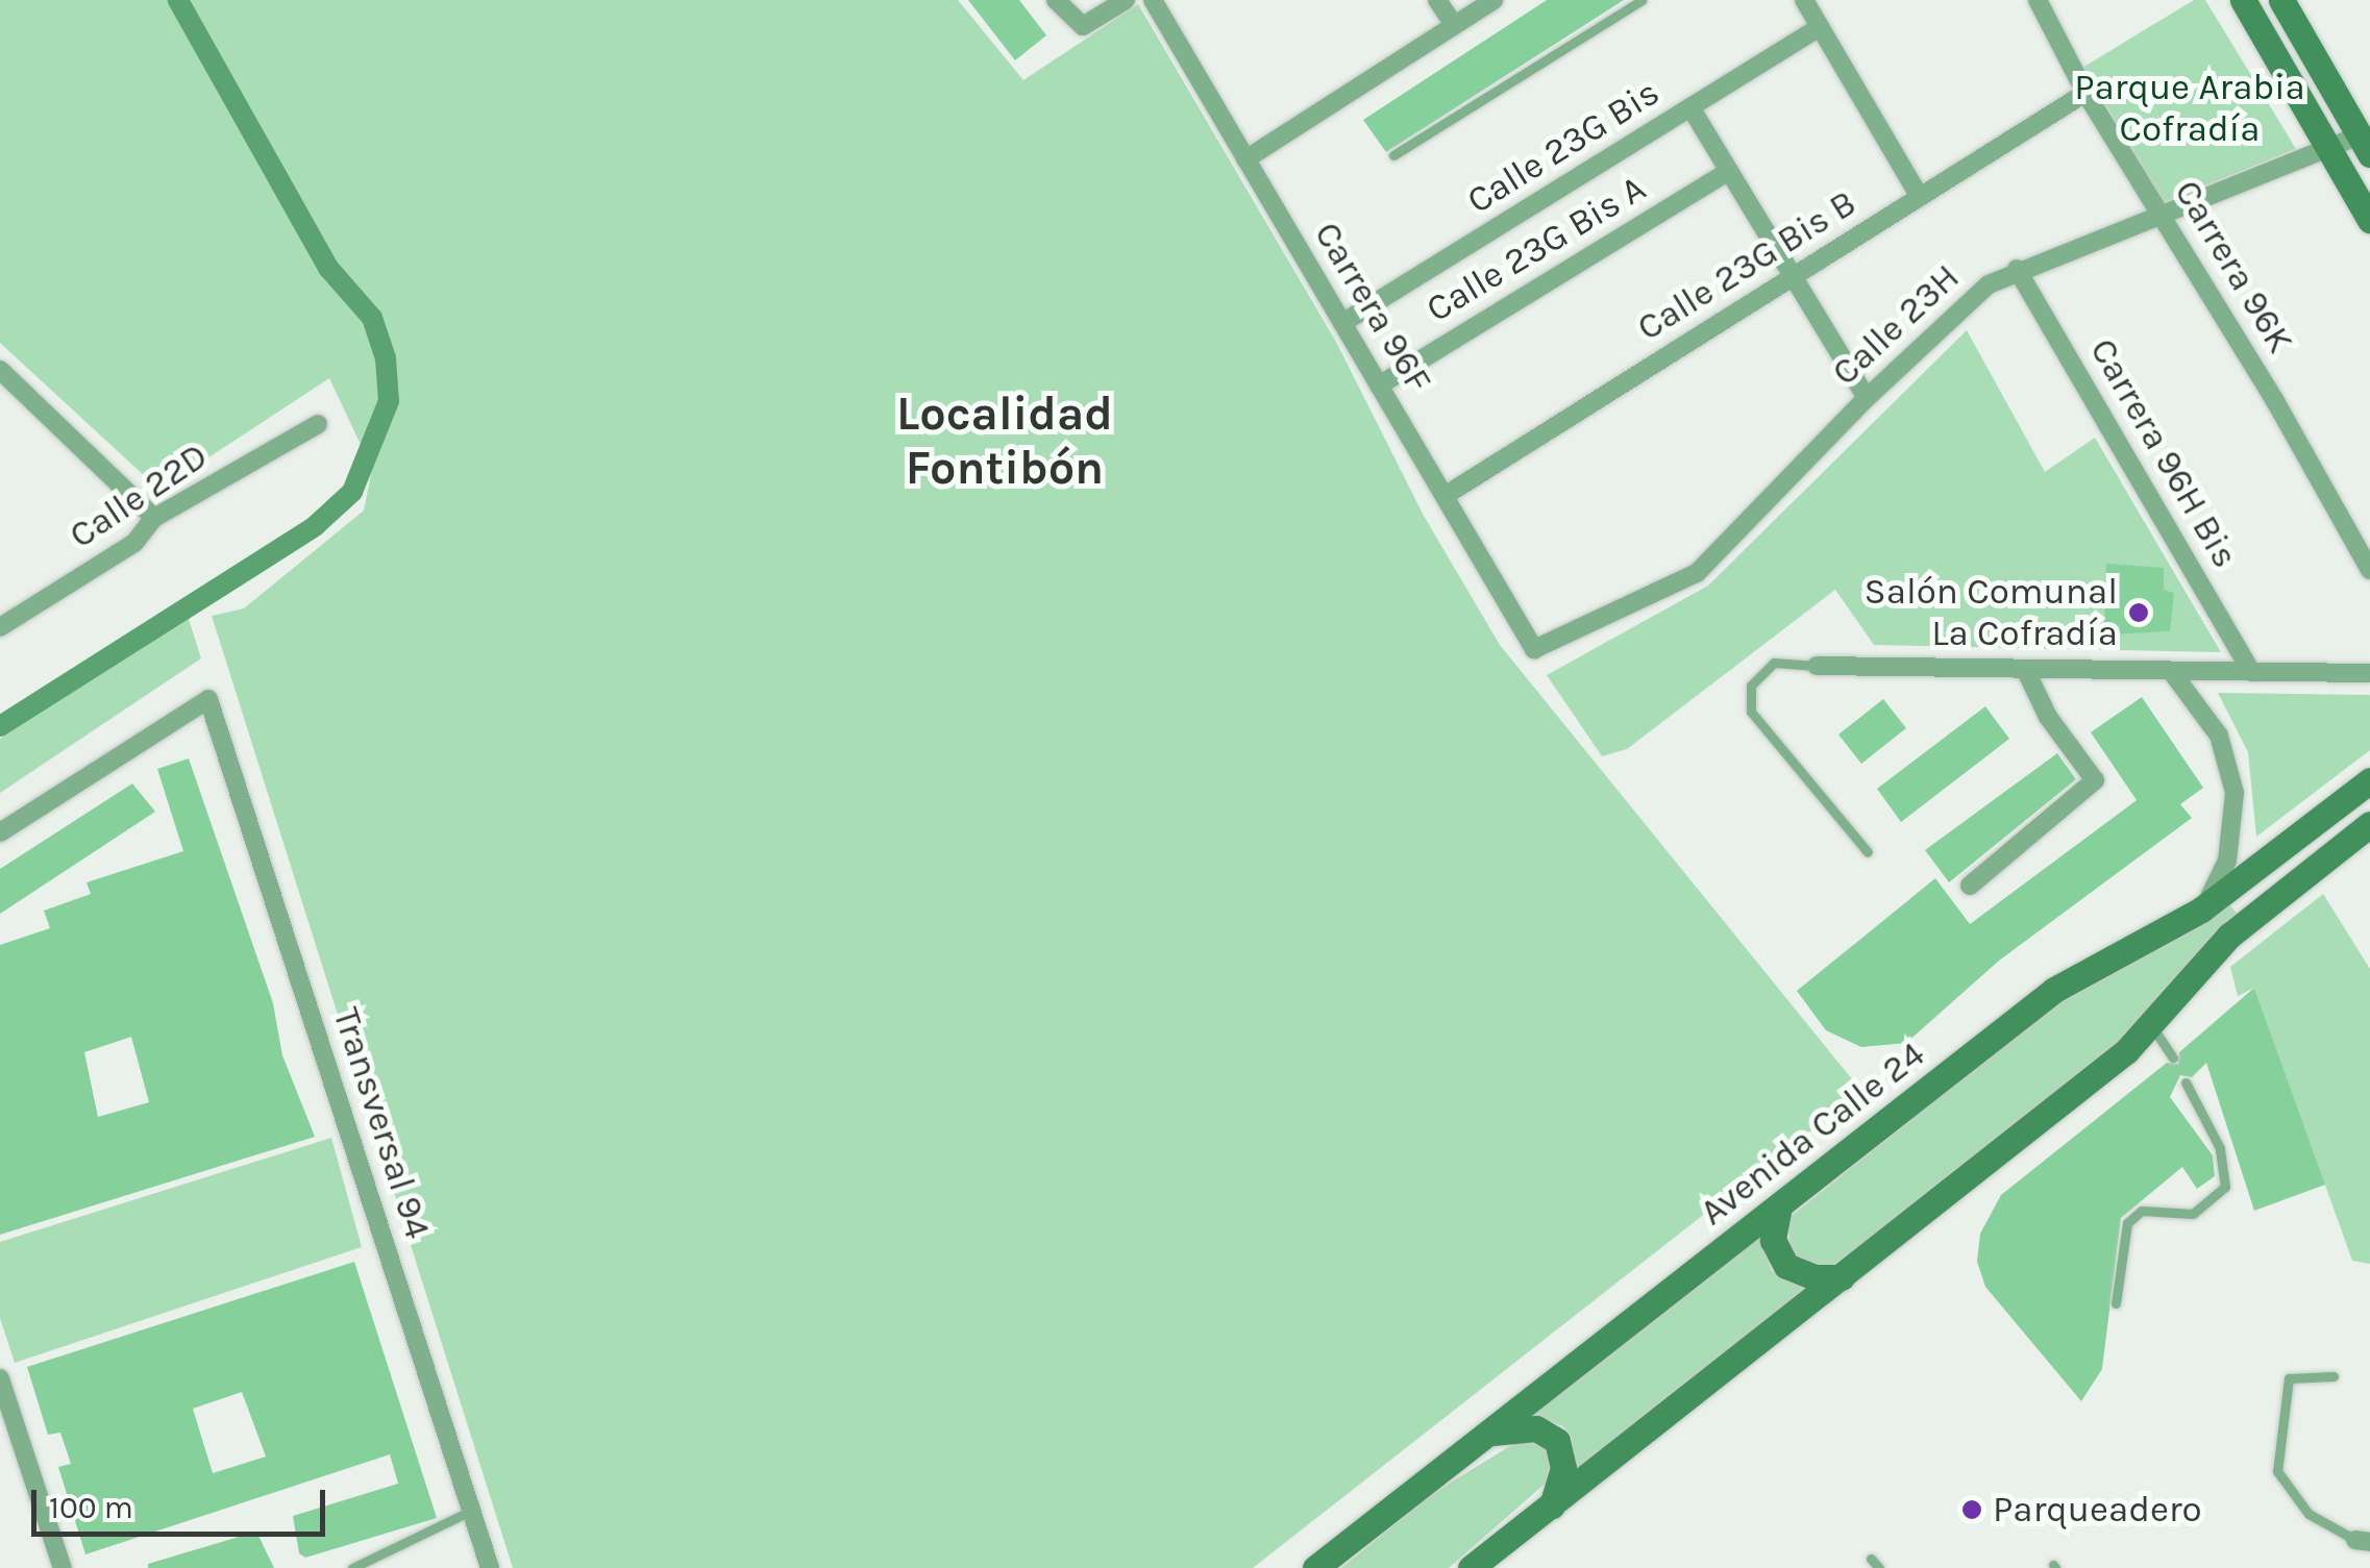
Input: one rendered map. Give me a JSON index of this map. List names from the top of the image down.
{
  "streets": {
    "main road": ["Avenida Calle 24"],
    "street": [
      "Calle 23G Bis",
      "Calle 23G Bis A",
      "Calle 23G Bis B",
      "Carrera 96K",
      "Carrera 96F",
      "Calle 23H",
      "Carrera 96H Bis",
      "Calle 22D",
      "Transversal 94"
    ]
  },
  "crossings": [
    ["Calle 23G Bis", "Carrera 96F"],
    ["Calle 23G Bis A", "Carrera 96F"],
    ["Calle 23G Bis B", "Carrera 96K"],
    ["Calle 23G Bis B", "Carrera 96F"],
    ["Carrera 96K", "Calle 23H"],
    ["Carrera 96F", "Calle 23H"],
    ["Calle 23H", "Carrera 96H Bis"]
  ],
  "districts": ["Localidad Fontibón"],
  "parks": ["Parque Arabia Cofradía"],
  "places": ["Salón Comunal La Cofradía", "Parqueadero"],
  "scale_bar": "100 m"
}
